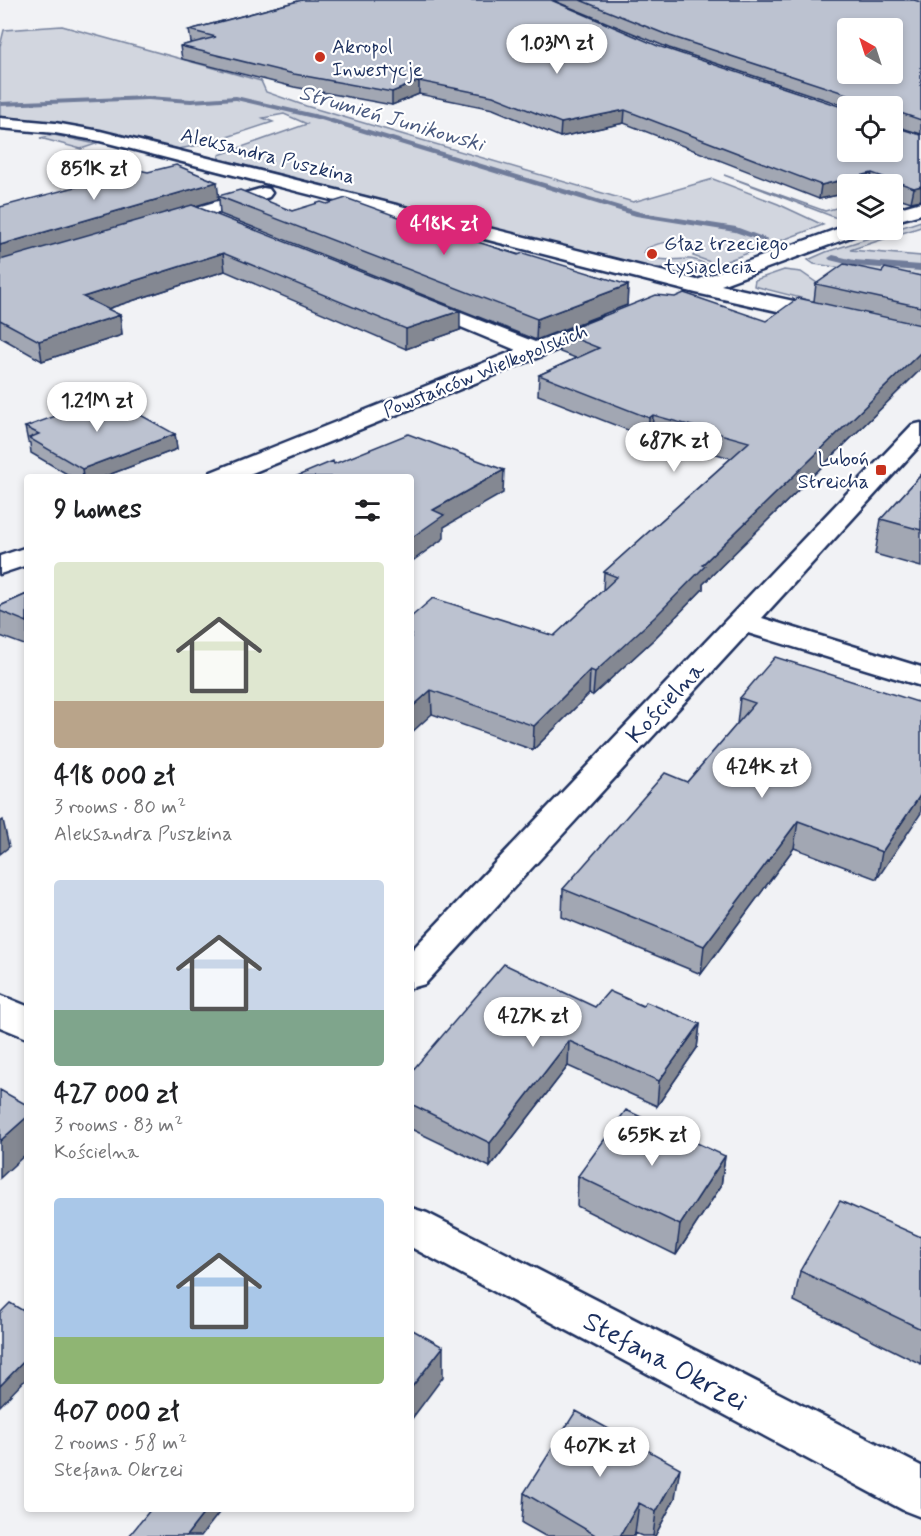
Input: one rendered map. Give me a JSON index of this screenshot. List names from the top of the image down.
{
  "streets": {
    "street": [
      "Aleksandra Puszkina",
      "Powstańców Wielkopolskich",
      "Kościelna",
      "Stefana Okrzei"
    ]
  },
  "water": ["Strumień Junikowski"],
  "places": {
    "other": ["Akropol Inwestycje", "Głaz trzeciego tysiąclecia"],
    "transit": ["Luboń Streicha"]
  },
  "north": "top left",
  "page": {
    "price": [
      "1.03M zł",
      "851K zł",
      "418K zł",
      "1.21M zł",
      "687K zł",
      "424K zł",
      "427K zł",
      "655K zł",
      "407K zł"
    ],
    "heading": "9 homes",
    "list": [
      {
        "name": "418 000 zł",
        "note": "3 rooms · 80 m² · Aleksandra Puszkina"
      },
      {
        "name": "427 000 zł",
        "note": "3 rooms · 83 m² · Kościelna"
      },
      {
        "name": "407 000 zł",
        "note": "2 rooms · 58 m² · Stefana Okrzei"
      }
    ]
  }
}
